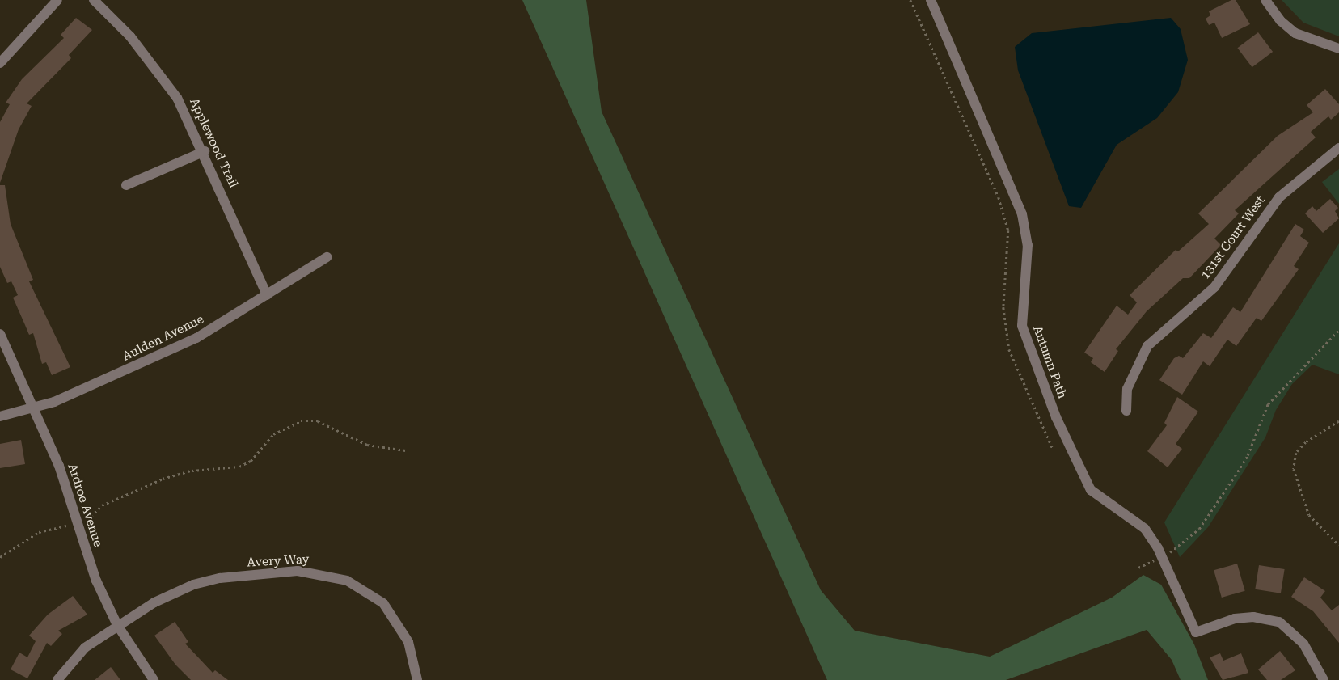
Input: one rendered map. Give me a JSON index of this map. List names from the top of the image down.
{
  "streets": {
    "street": [
      "Applewood Trail",
      "131st Court West",
      "Aulden Avenue",
      "Autumn Path",
      "Ardroe Avenue",
      "Avery Way"
    ]
  },
  "crossings": [
    ["Applewood Trail", "Aulden Avenue"],
    ["Aulden Avenue", "Ardroe Avenue"],
    ["Ardroe Avenue", "Avery Way"]
  ]
}
